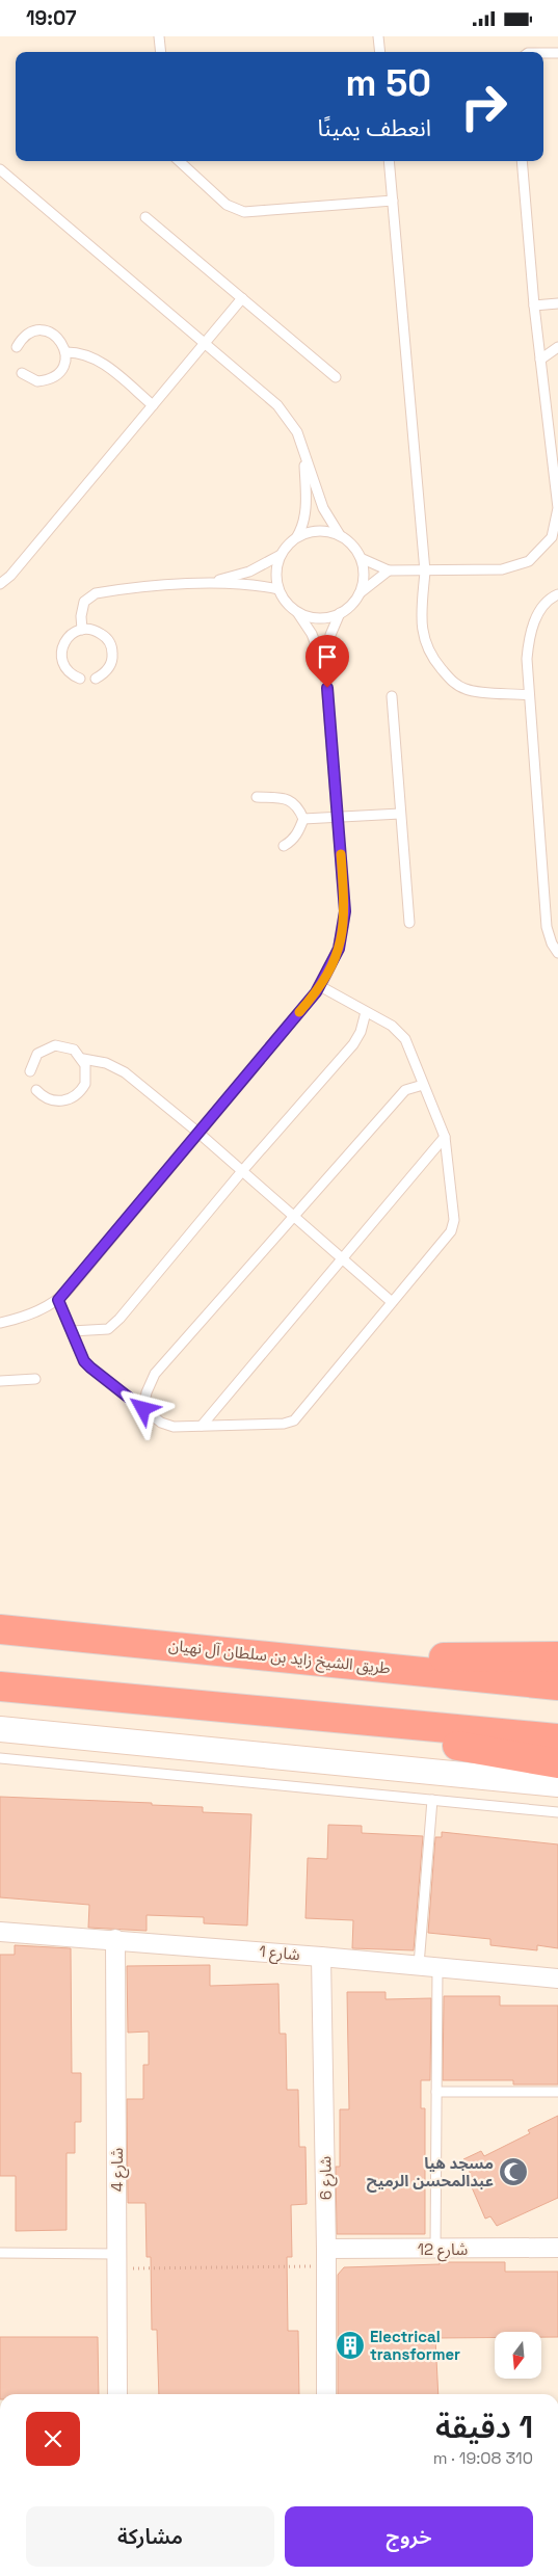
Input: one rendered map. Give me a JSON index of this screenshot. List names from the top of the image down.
{
  "streets": {
    "highway": ["طريق الشيخ زايد بن سلطان آل نهيان"],
    "street": [
      "شارع 1",
      "شارع 4",
      "شارع 6",
      "شارع 12"
    ]
  },
  "crossings": [
    ["شارع 1", "شارع 4"],
    ["شارع 1", "شارع 6"],
    ["شارع 6", "شارع 12"]
  ],
  "places": {
    "mosque": ["مسجد هيا عبدالمحسن الرميح"],
    "building": ["Electrical transformer"]
  },
  "north": "bottom",
  "page": {
    "status": "19:07",
    "turn": ["50 m", "انعطف يمينًا"],
    "heading": ["1 دقيقة", "310 m · 19:08"],
    "buttons": ["خروج", "مشاركة"]
  }
}
